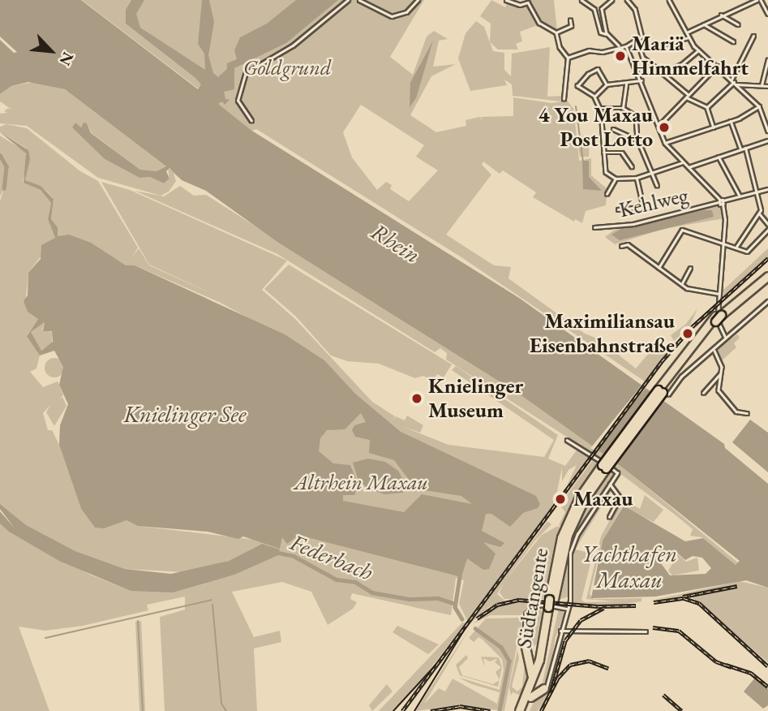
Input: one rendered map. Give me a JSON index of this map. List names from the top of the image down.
{
  "streets": {
    "highway": ["Südtangente"],
    "street": ["Kehlweg"]
  },
  "water": [
    "Rhein",
    "Knielinger See",
    "Yachthafen Maxau",
    "Federbach"
  ],
  "parks": ["Goldgrund", "Altrhein Maxau"],
  "places": [
    "Mariä Himmelfahrt",
    "4 You Maxau Post Lotto",
    "Maximiliansau Eisenbahnstraße",
    "Knielinger Museum",
    "Maxau"
  ],
  "north": "bottom right"
}
